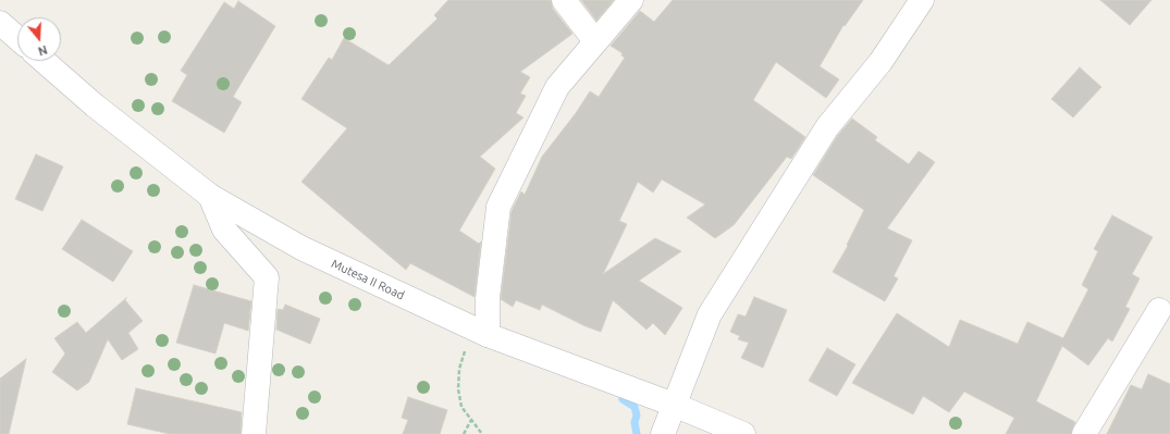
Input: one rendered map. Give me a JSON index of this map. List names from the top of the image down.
{
  "streets": {
    "street": ["Mutesa II Road"]
  },
  "north": "bottom"
}
